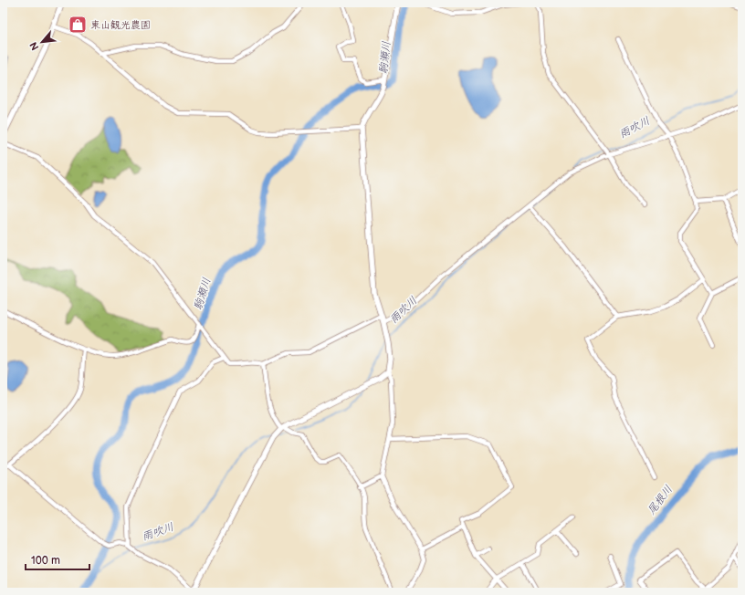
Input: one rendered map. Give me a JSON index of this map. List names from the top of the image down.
{
  "water": ["駒瀬川", "雨吹川", "尾根川"],
  "places": {
    "shop": ["東山観光農園"]
  },
  "scale_bar": "100 m",
  "north": "bottom left"
}
